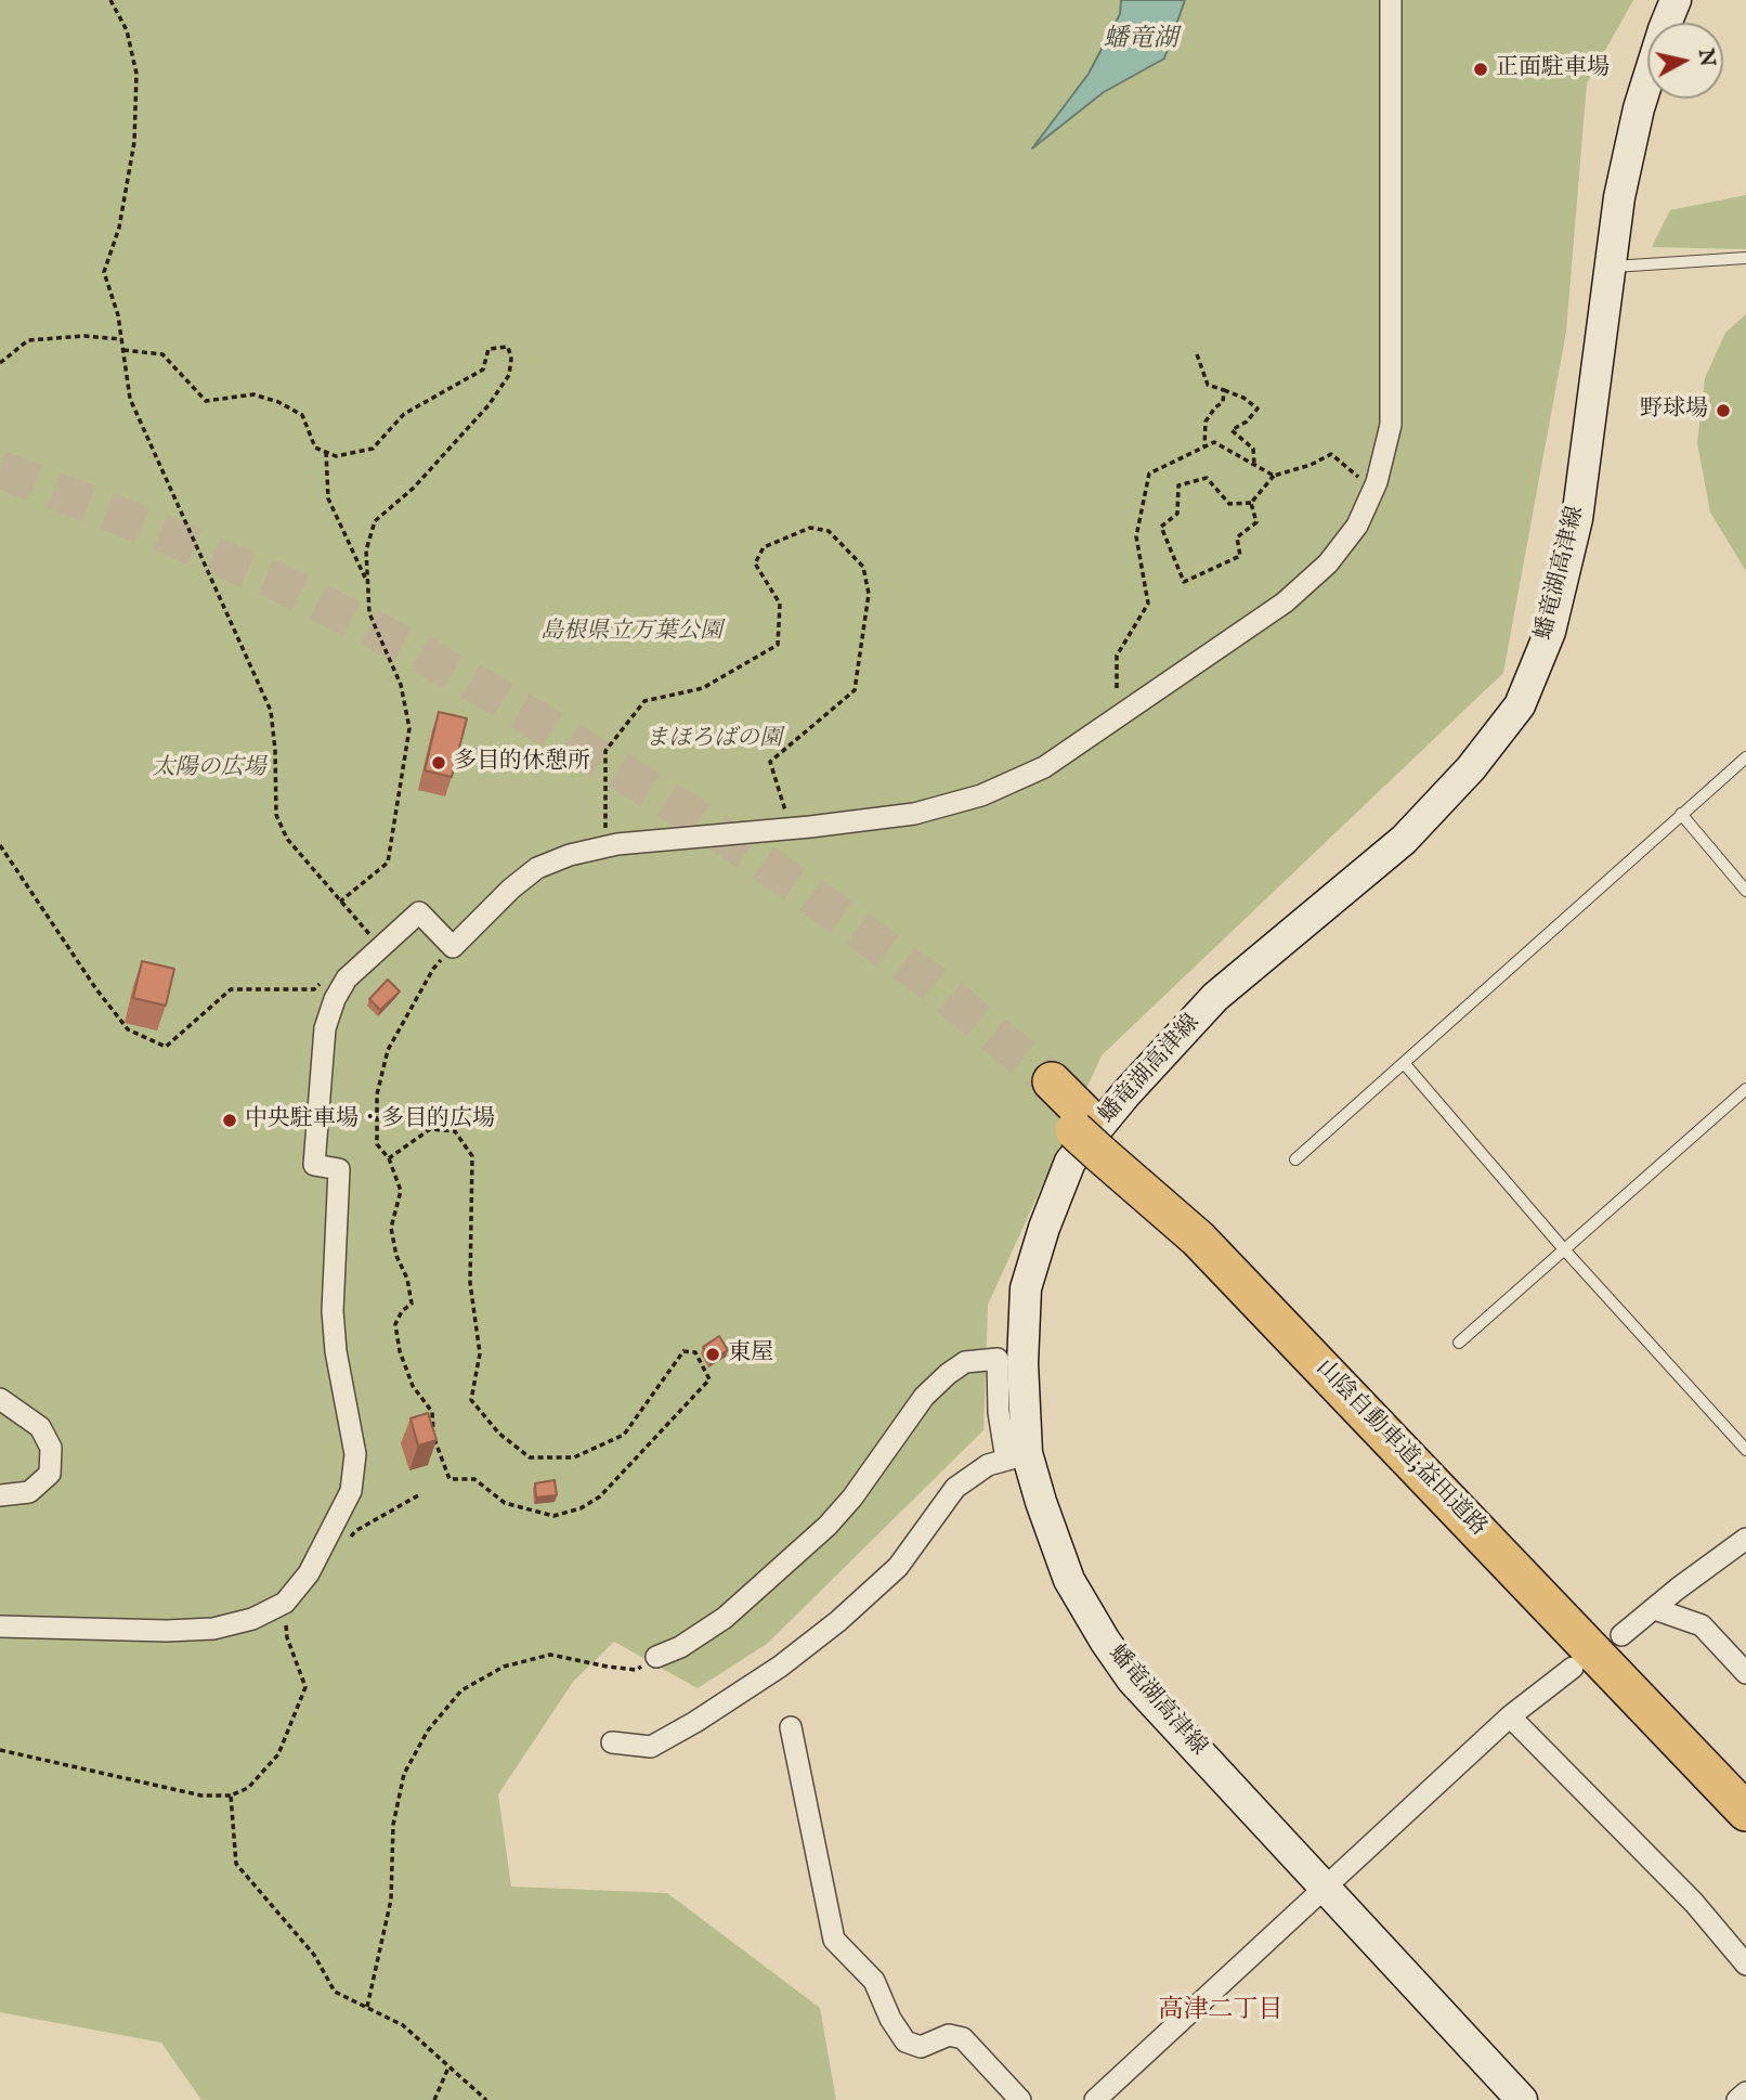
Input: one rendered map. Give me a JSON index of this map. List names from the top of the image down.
{
  "streets": {
    "highway": ["山陰自動車道;益田道路"],
    "main road": ["蟠竜湖高津線"]
  },
  "districts": ["高津二丁目"],
  "water": ["蟠竜湖"],
  "parks": ["島根県立万葉公園", "まほろばの園", "太陽の広場"],
  "places": [
    "正面駐車場",
    "野球場",
    "多目的休憩所",
    "中央駐車場・多目的広場",
    "東屋"
  ],
  "north": "right"
}
